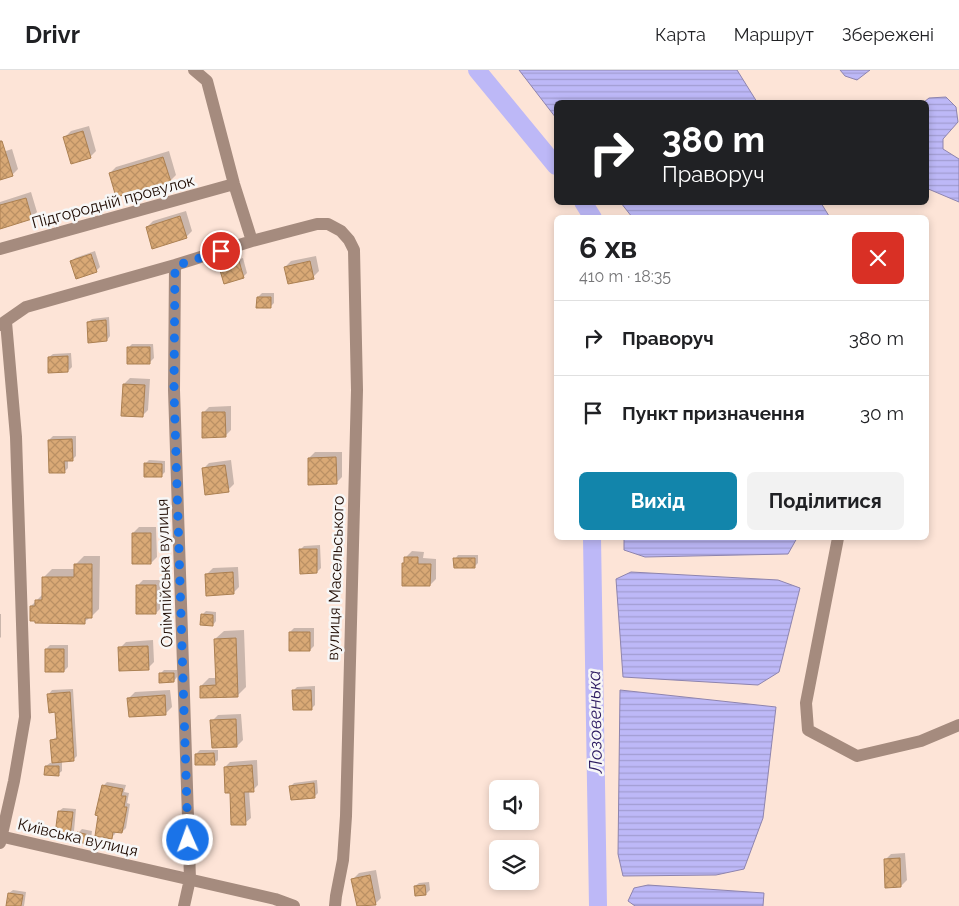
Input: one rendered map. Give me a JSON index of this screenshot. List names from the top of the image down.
{
  "streets": {
    "street": [
      "Підгородній провулок",
      "Олімпійська вулиця",
      "вулиця Масельського",
      "Київська вулиця"
    ]
  },
  "crossings": [
    ["Олімпійська вулиця", "Київська вулиця"]
  ],
  "water": ["Лозовенька"],
  "page": {
    "header": "Drivr",
    "nav": ["Карта", "Маршрут", "Збережені"],
    "turn": ["380 m", "Праворуч"],
    "heading": ["6 хв", "410 m · 18:35"],
    "list": [
      {
        "name": "Праворуч",
        "value": "380 m"
      },
      {
        "name": "Пункт призначення",
        "value": "30 m"
      }
    ],
    "buttons": ["Вихід", "Поділитися"]
  }
}
